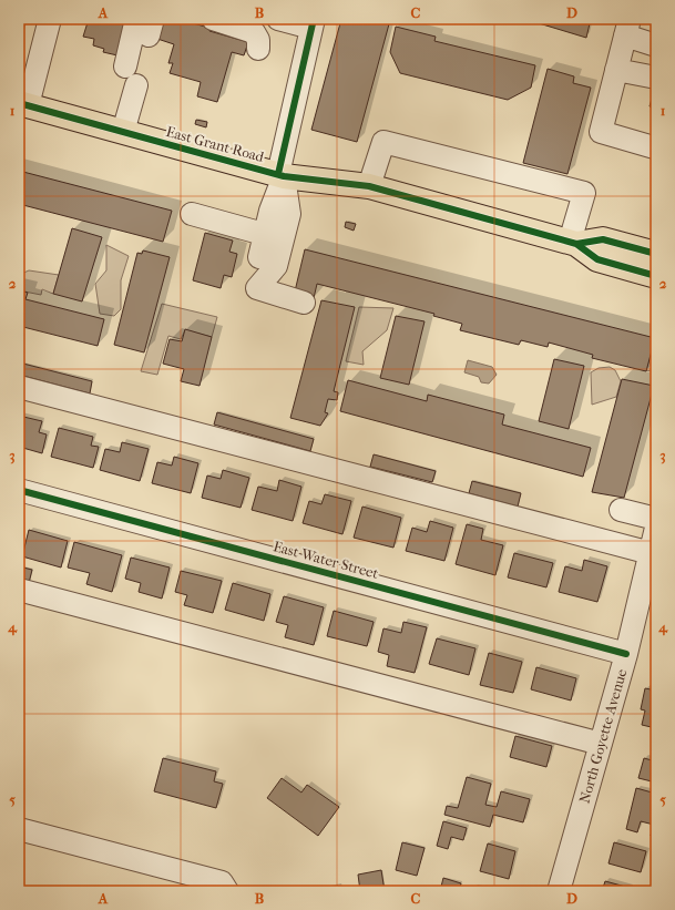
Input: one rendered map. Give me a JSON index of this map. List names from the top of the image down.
{
  "streets": {
    "main road": ["East Grant Road"],
    "street": ["East Water Street", "North Goyette Avenue"]
  },
  "crossings": [
    ["East Water Street", "North Goyette Avenue"]
  ],
  "grid": {
    "columns": [
      "A",
      "B",
      "C",
      "D"
    ],
    "rows": [
      "1",
      "2",
      "3",
      "4",
      "5"
    ]
  }
}
